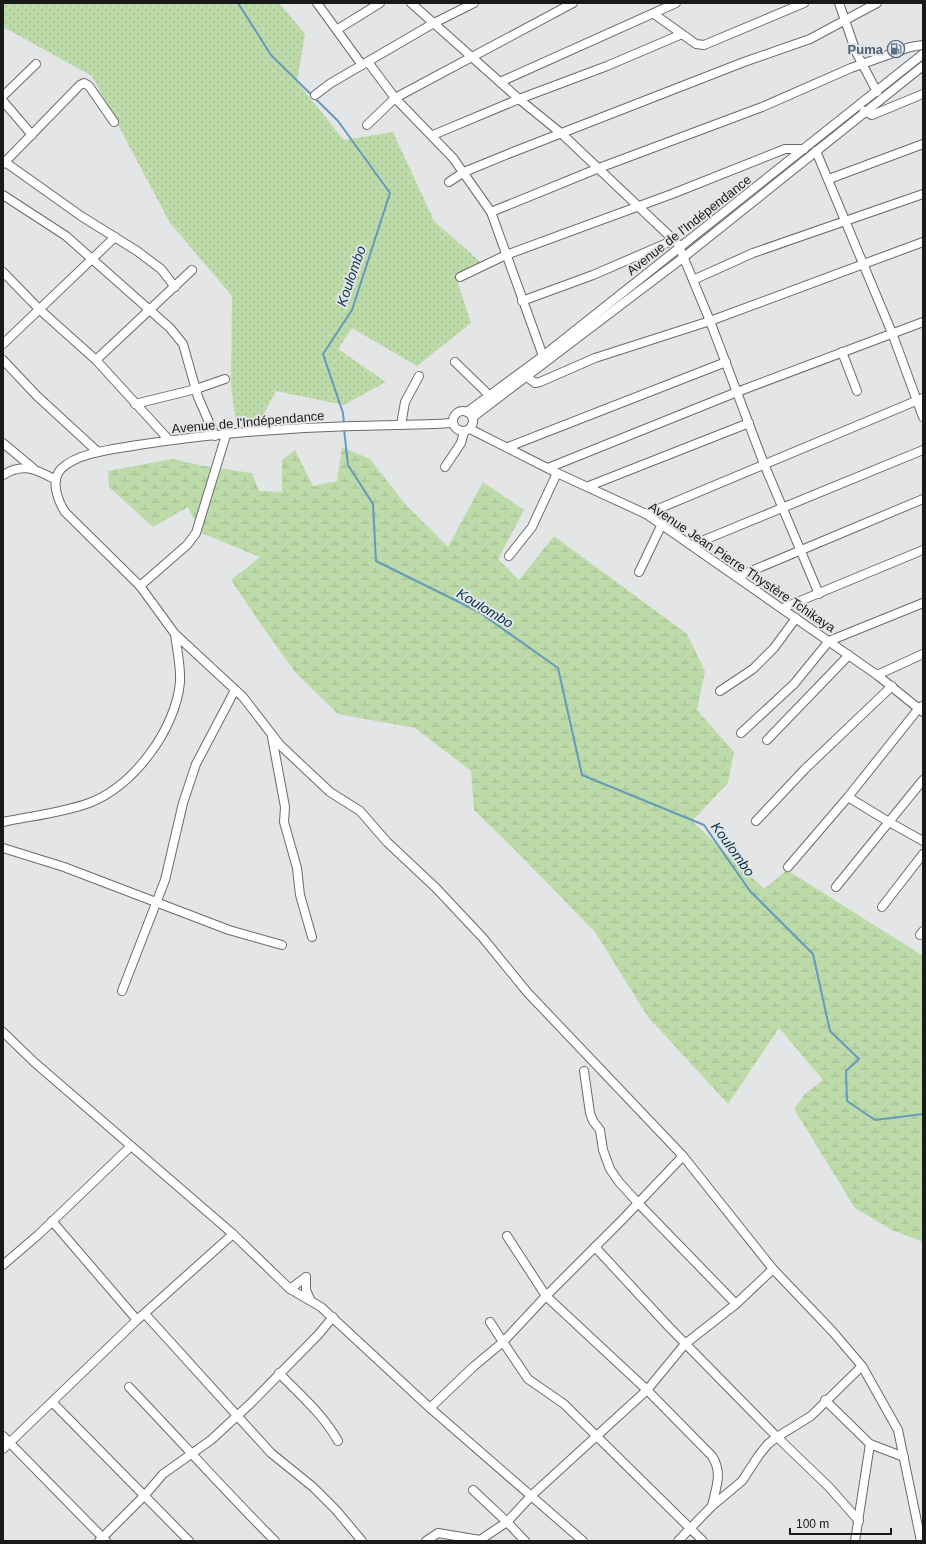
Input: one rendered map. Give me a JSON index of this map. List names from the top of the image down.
{
  "streets": {
    "street": ["Avenue de l'Indépendance", "Avenue Jean Pierre Thystère Tchikaya"]
  },
  "crossings": [
    ["Avenue de l'Indépendance", "Avenue Jean Pierre Thystère Tchikaya"]
  ],
  "water": ["Koulombo"],
  "places": {
    "fuel station": ["Puma"]
  },
  "scale_bar": "100 m"
}
